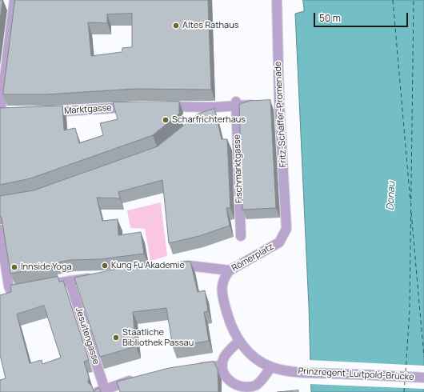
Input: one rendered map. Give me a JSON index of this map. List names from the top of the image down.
{
  "streets": {
    "street": [
      "Marktgasse",
      "Fritz-Schäffer-Promenade",
      "Fischmarktgasse",
      "Römerplatz",
      "Jesuitengasse",
      "Prinzregent-Luitpold-Brücke"
    ]
  },
  "crossings": [
    ["Fritz-Schäffer-Promenade", "Römerplatz"],
    ["Römerplatz", "Prinzregent-Luitpold-Brücke"]
  ],
  "water": ["Donau"],
  "places": [
    "Altes Rathaus",
    "Scharfrichterhaus",
    "Kung Fu Akademie",
    "Innside Yoga",
    "Staatliche Bibliothek Passau"
  ],
  "scale_bar": "50 m"
}
